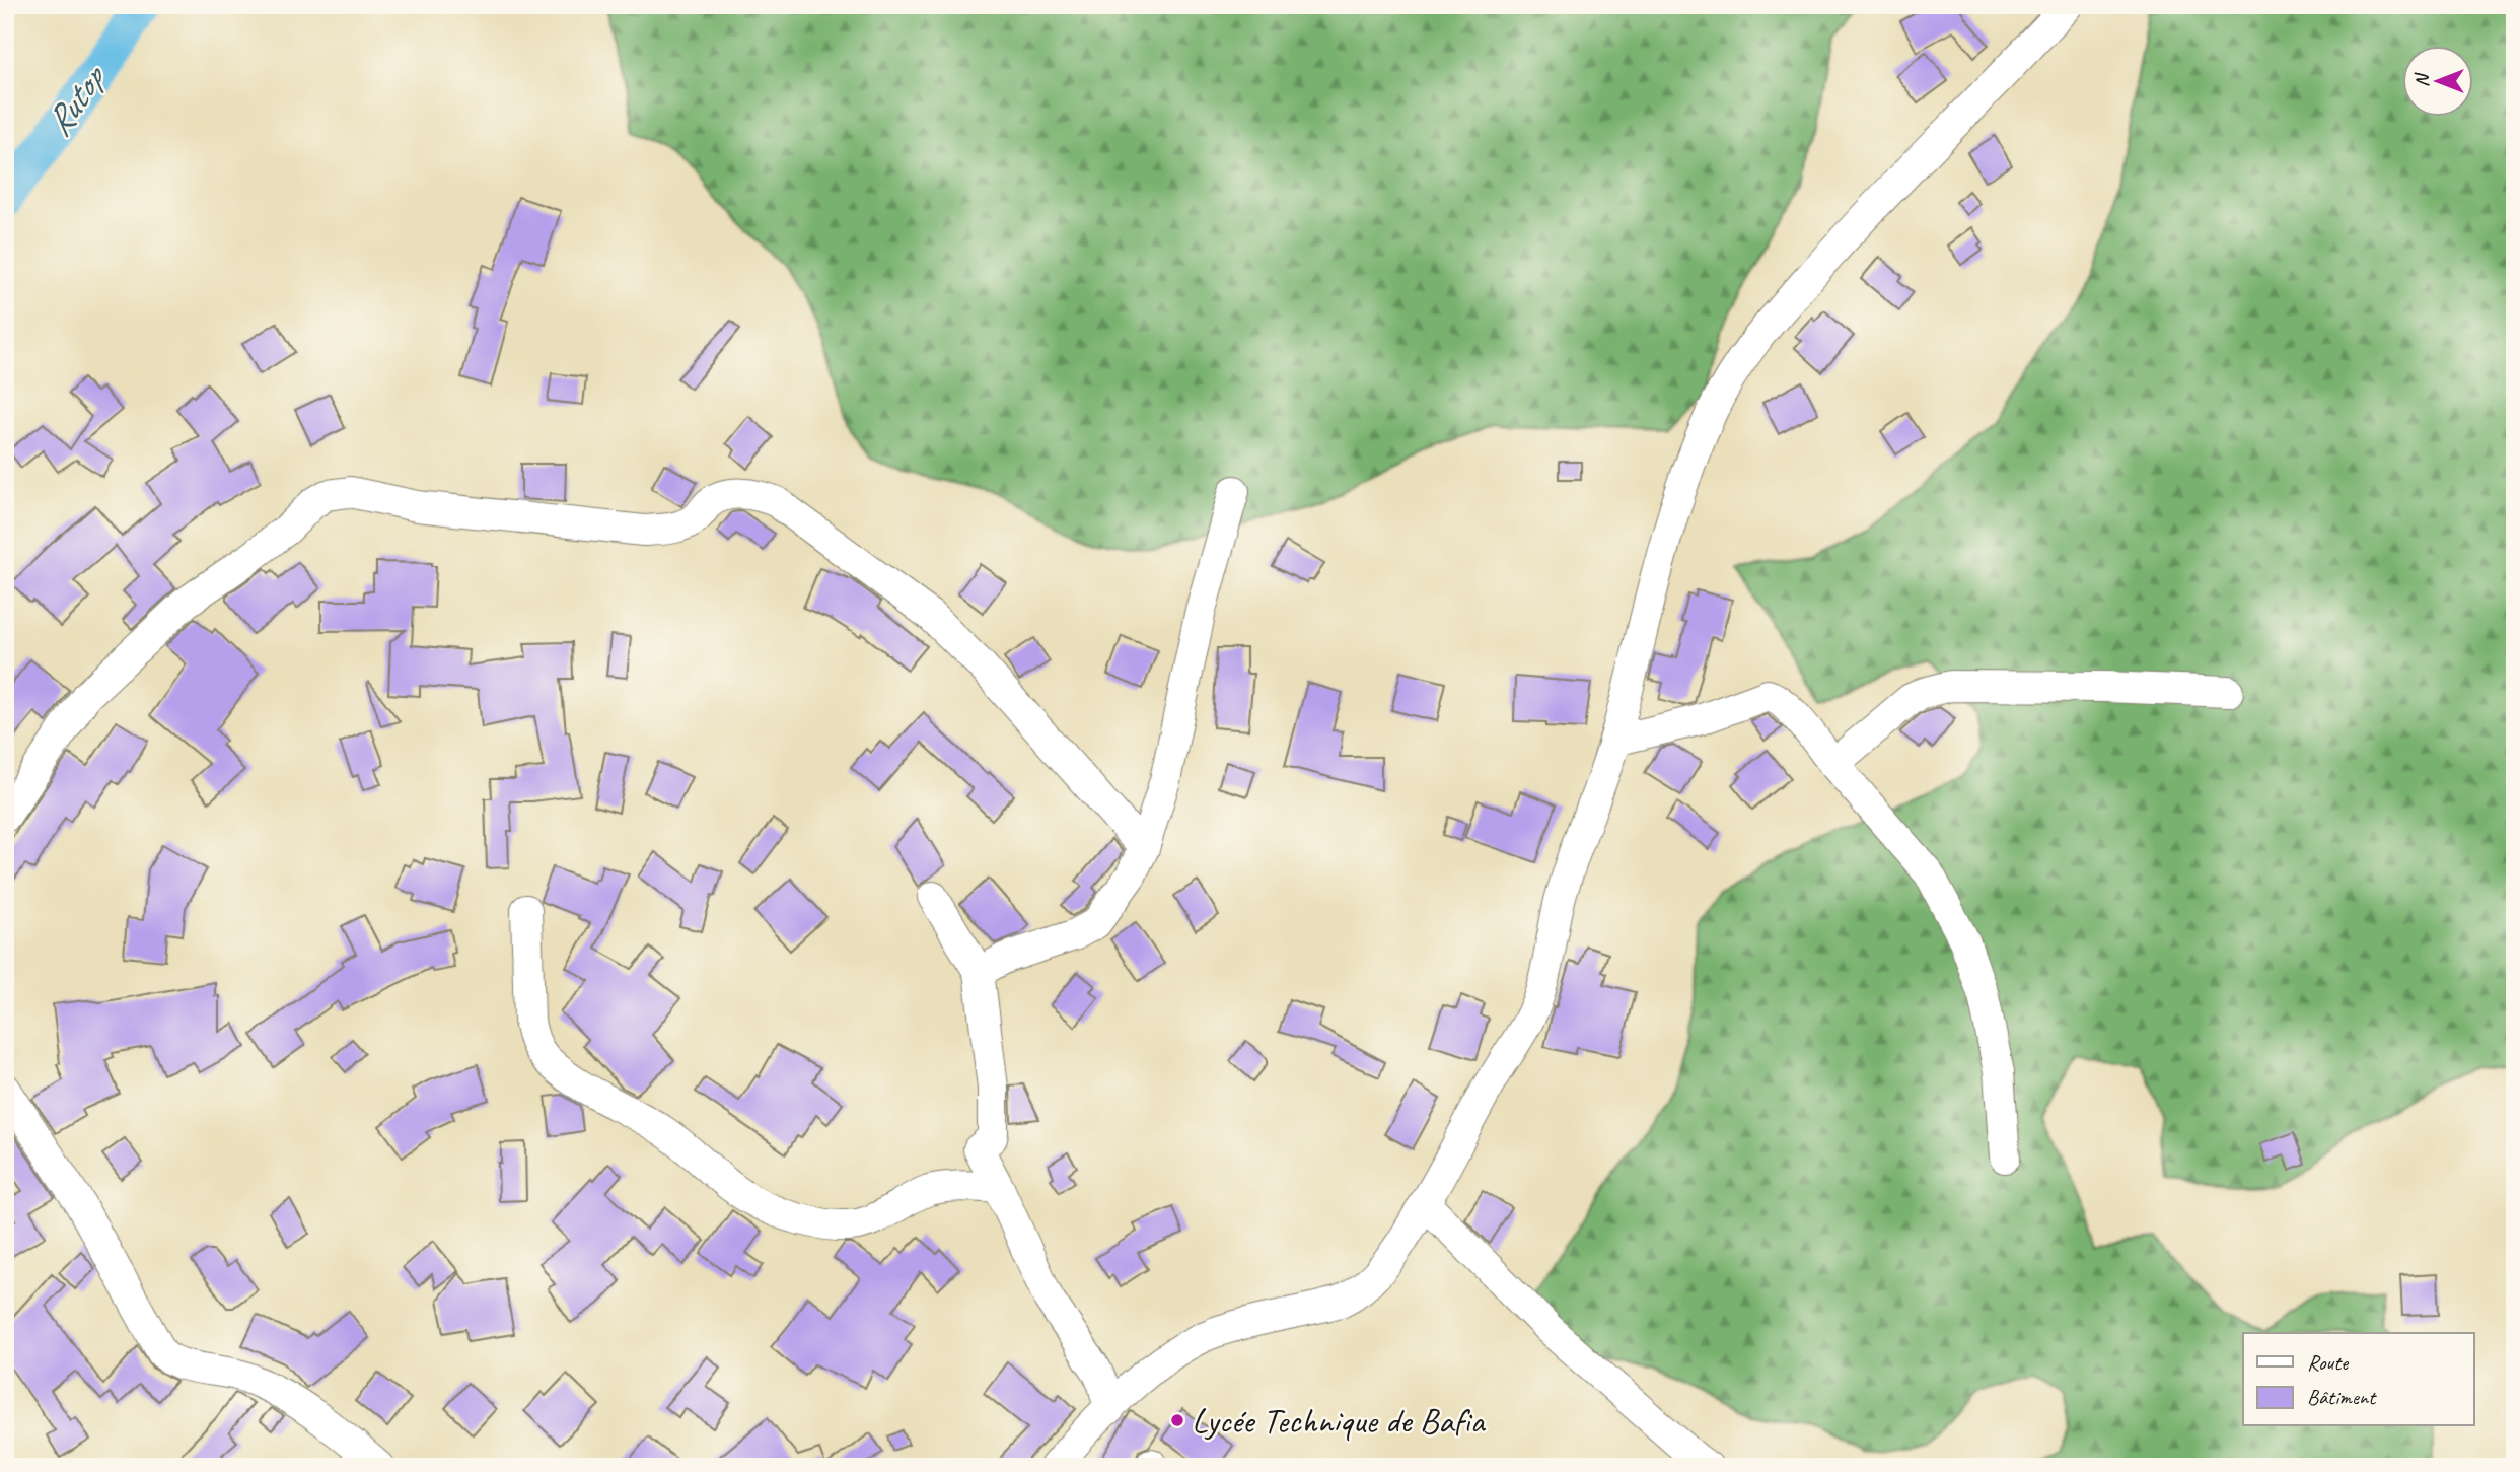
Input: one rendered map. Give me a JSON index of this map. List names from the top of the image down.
{
  "water": ["Rutop"],
  "places": ["Lycée Technique de Bafia"],
  "legend": ["Route", "Bâtiment"],
  "north": "left"
}
